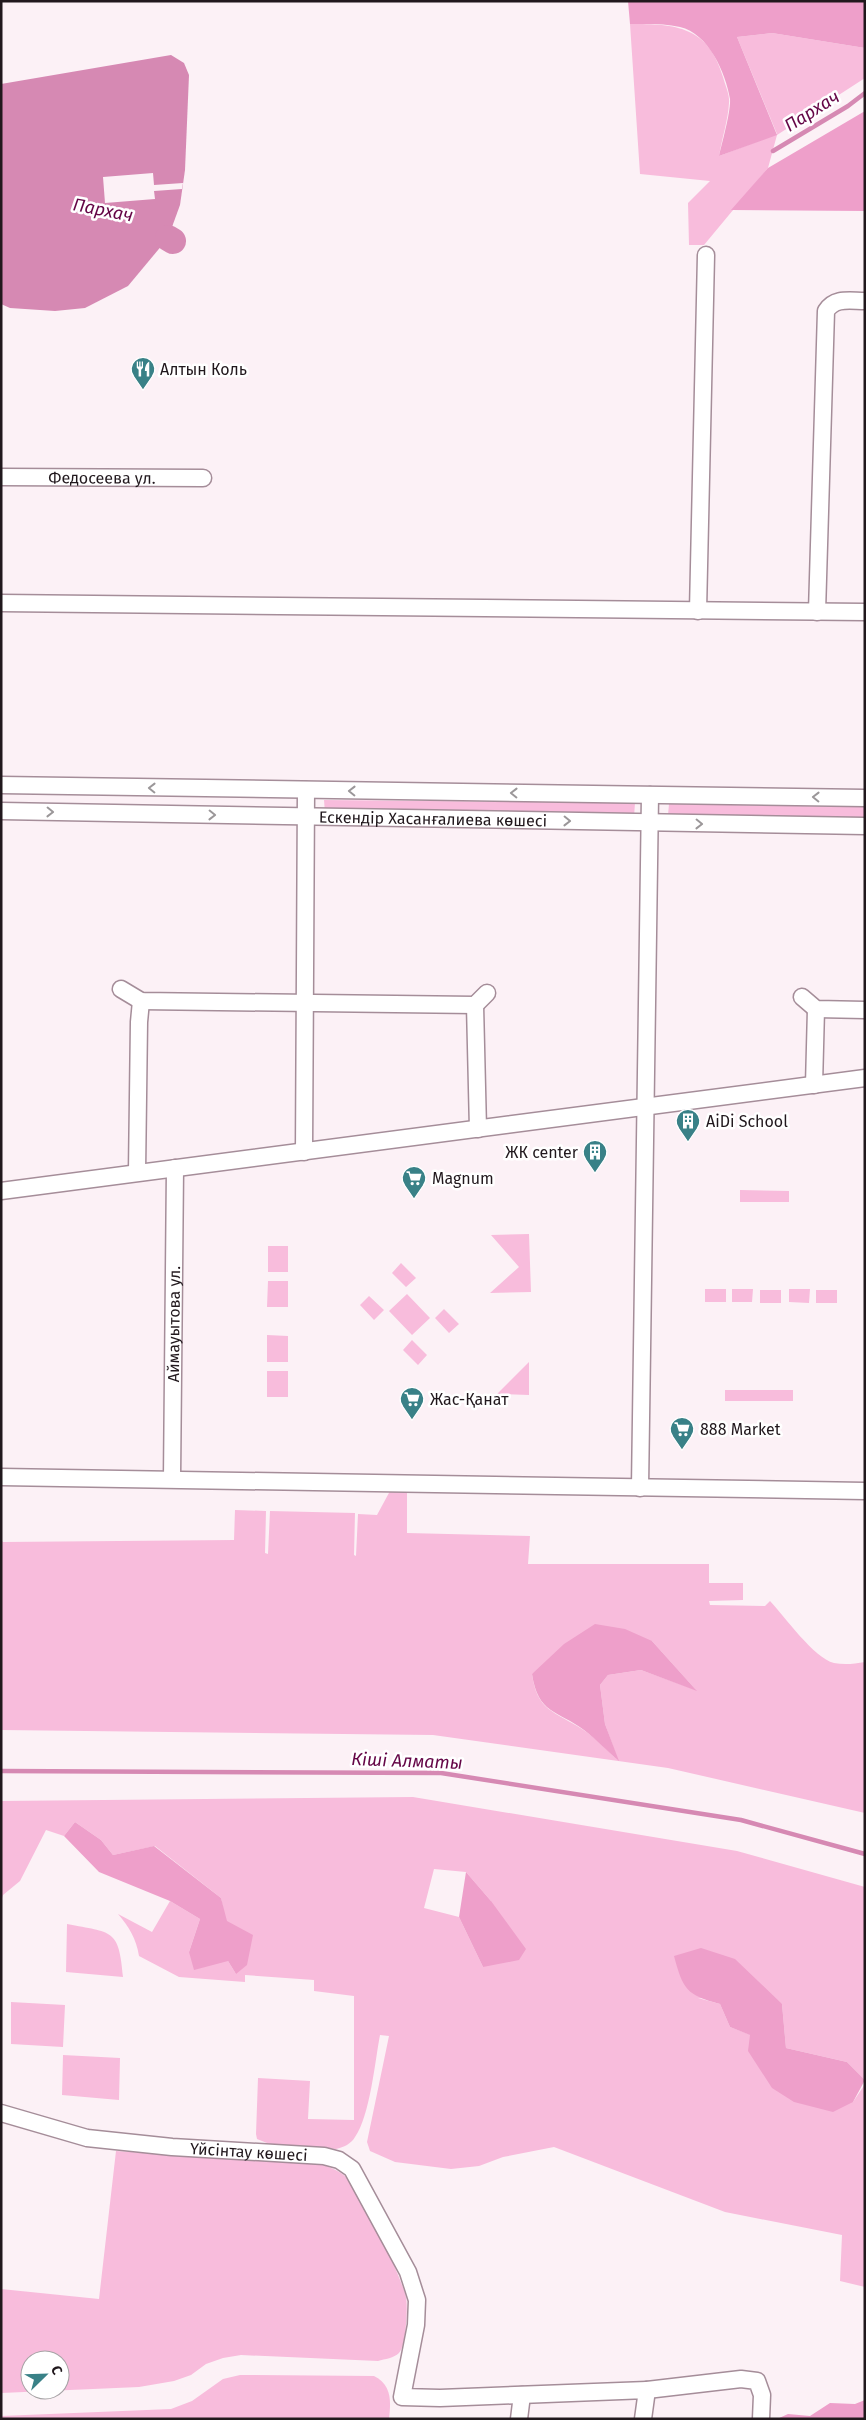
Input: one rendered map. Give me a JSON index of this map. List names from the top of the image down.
{
  "streets": {
    "street": [
      "Федосеева ул.",
      "Ескендір Хасанғалиева көшесі",
      "Аймауытова ул.",
      "Үйсінтау көшесі"
    ]
  },
  "water": ["Пархач", "Кіші Алматы"],
  "places": {
    "restaurant": ["Алтын Коль"],
    "building": ["AiDi School", "ЖК center"],
    "supermarket": ["Magnum", "Жас-Қанат", "888 Market"]
  },
  "north": "top right"
}
